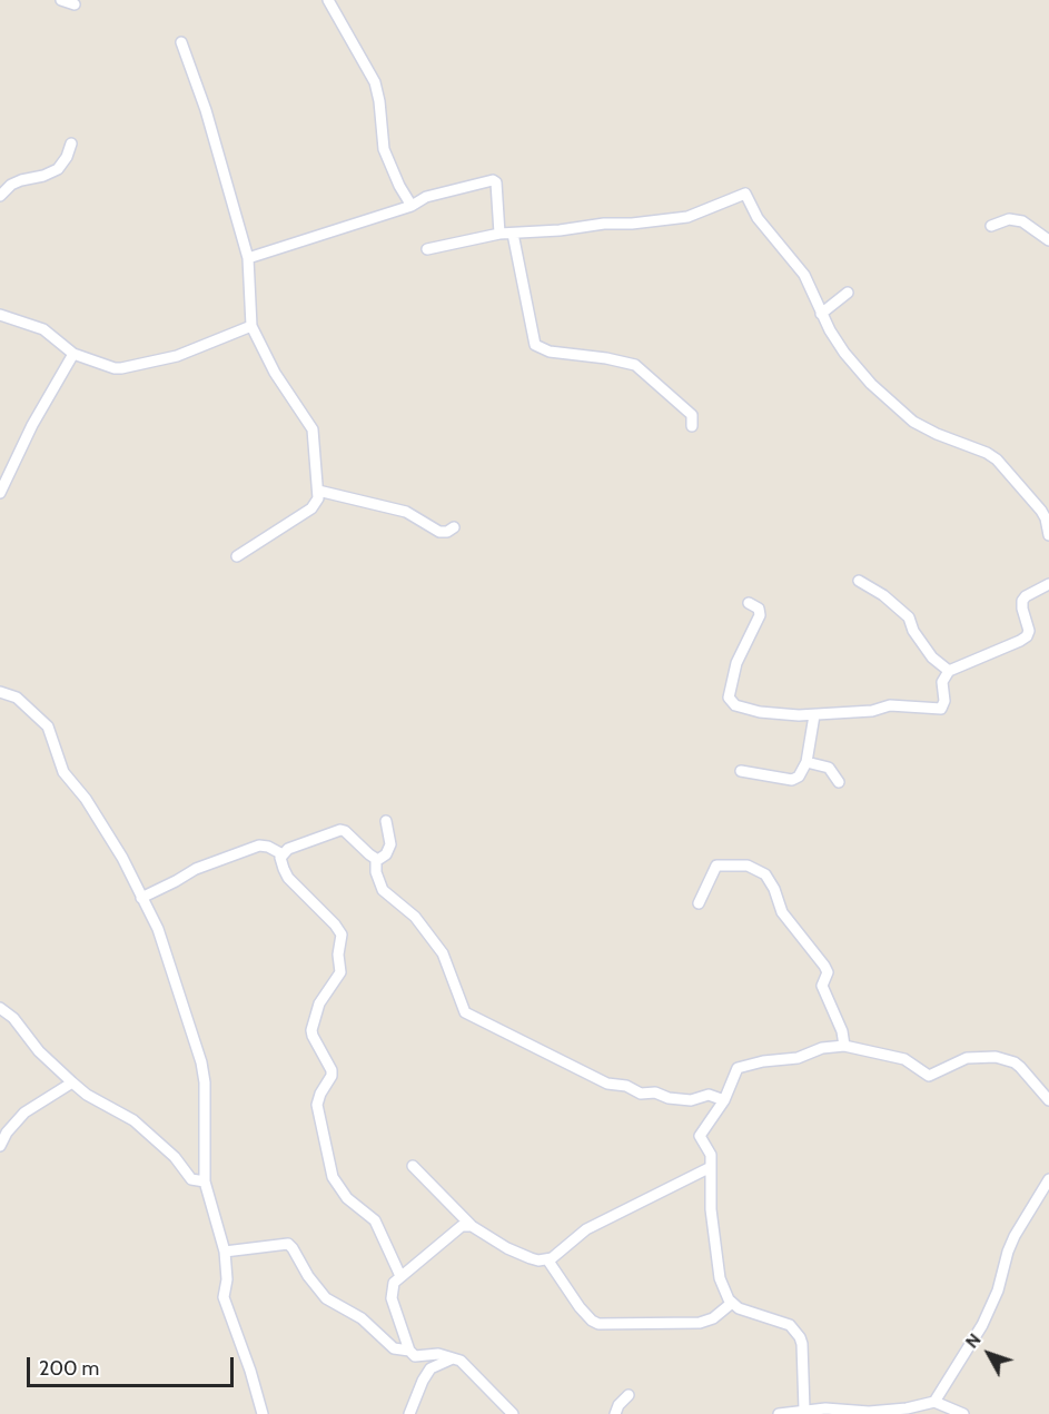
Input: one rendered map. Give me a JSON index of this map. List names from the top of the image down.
{
  "scale_bar": "200 m",
  "north": "top left"
}
